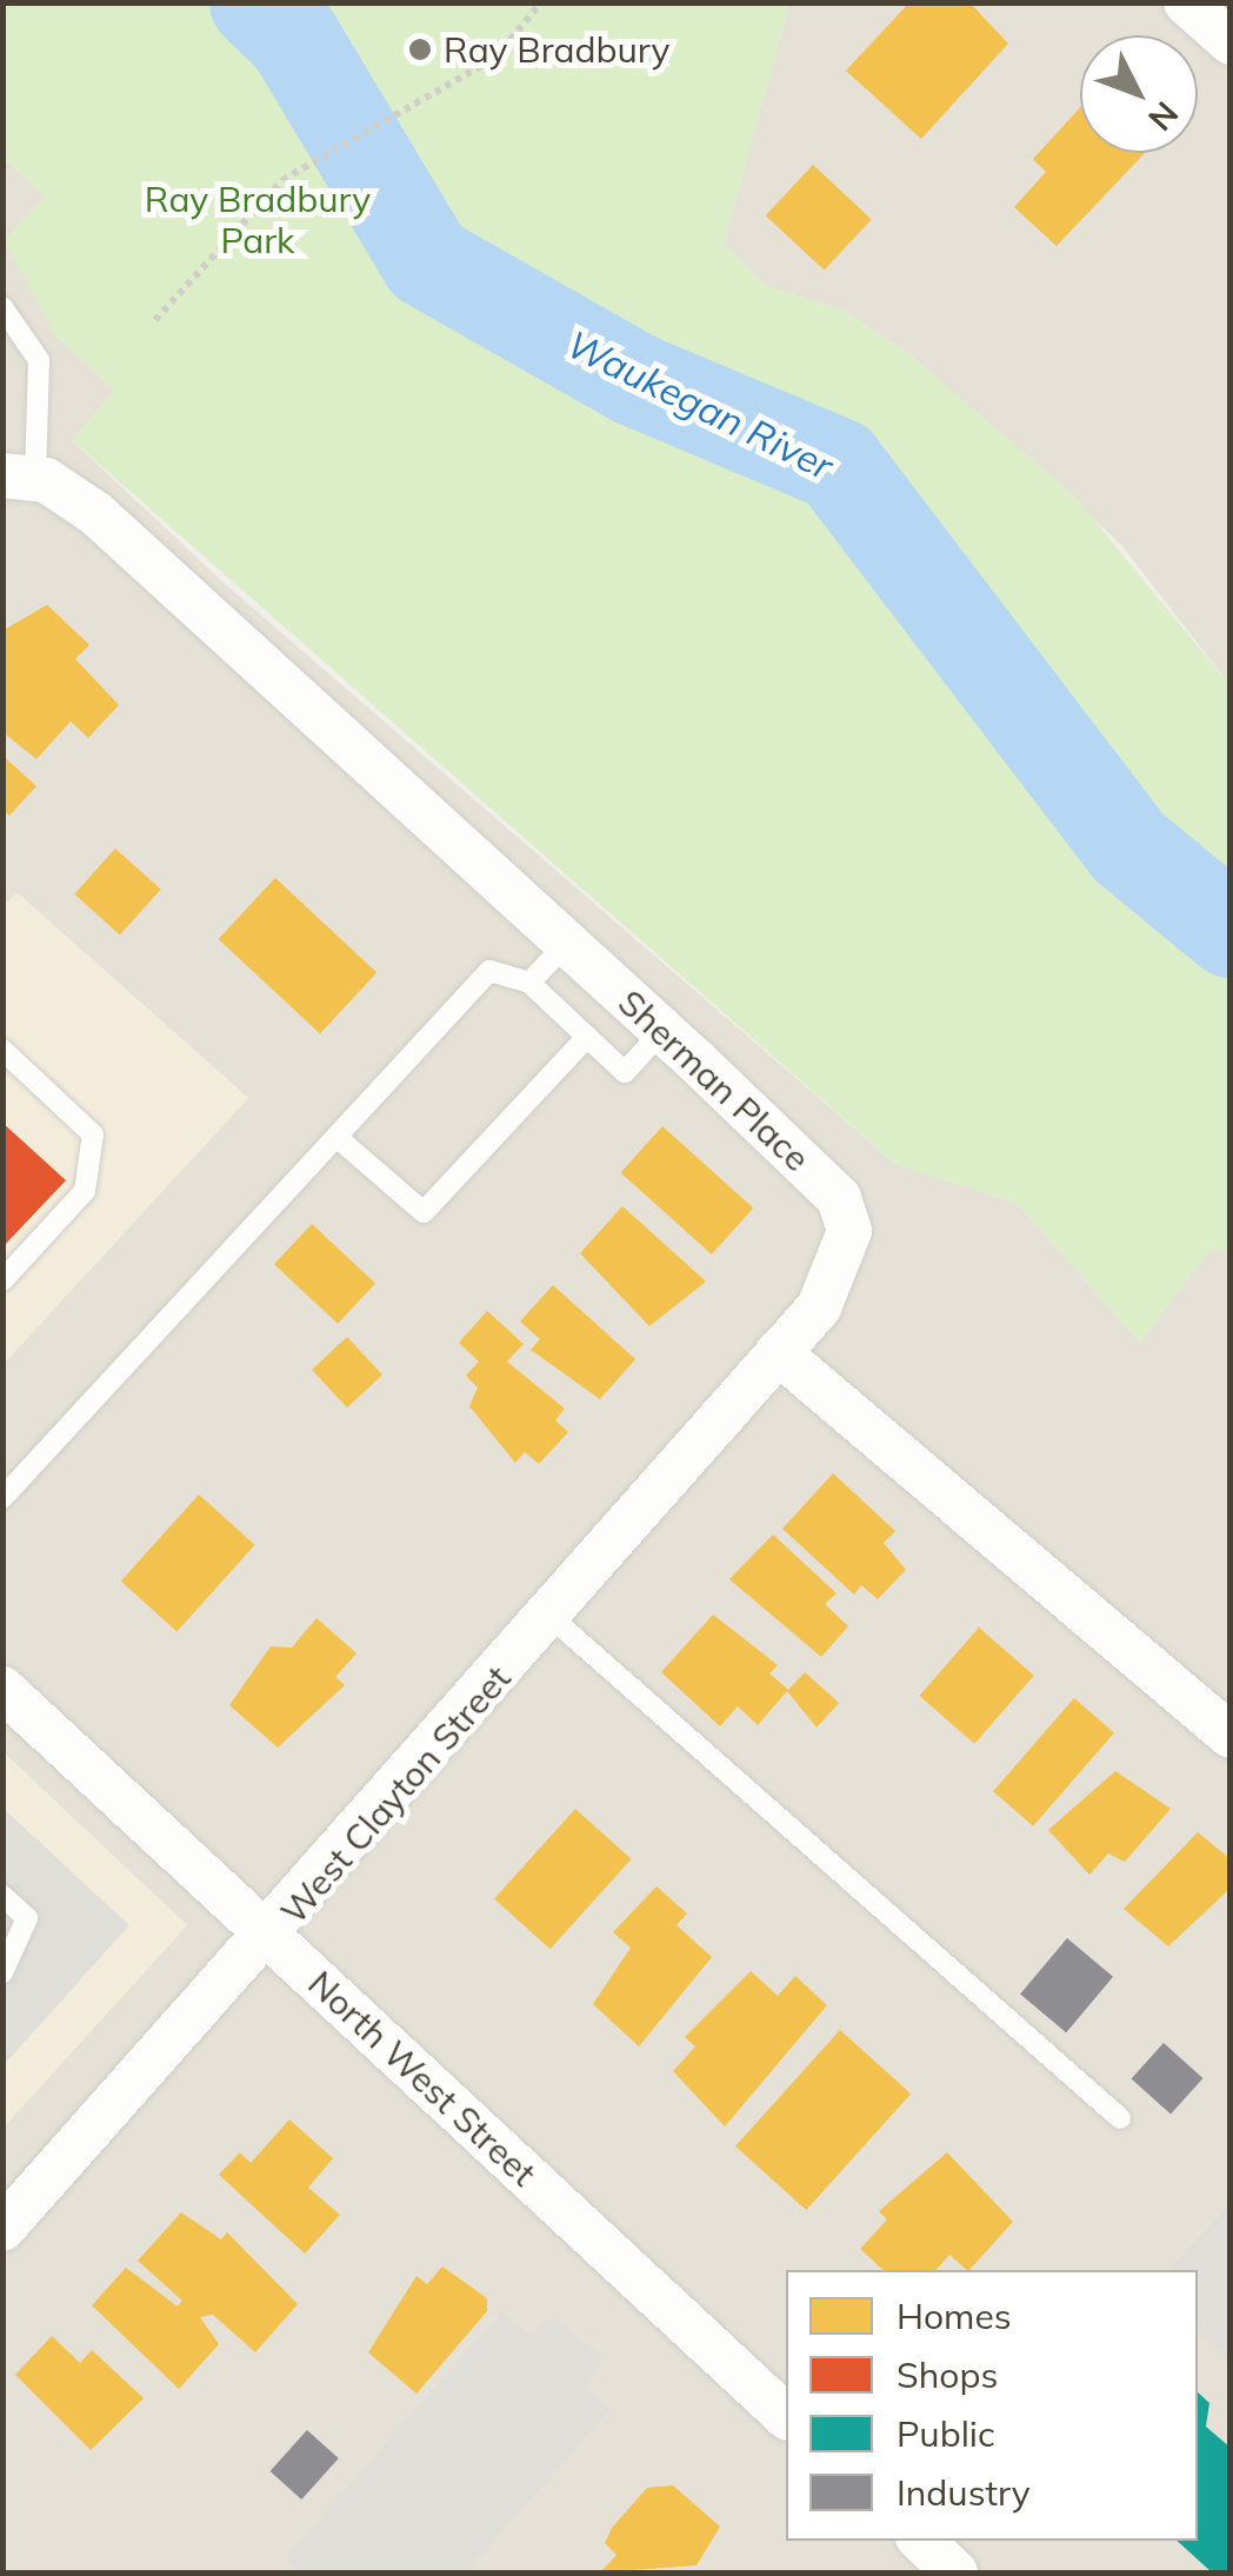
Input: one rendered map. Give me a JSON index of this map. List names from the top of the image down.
{
  "streets": {
    "street": ["Sherman Place", "West Clayton Street", "North West Street"]
  },
  "crossings": [
    ["Sherman Place", "West Clayton Street"],
    ["West Clayton Street", "North West Street"]
  ],
  "water": ["Waukegan River"],
  "parks": ["Ray Bradbury Park"],
  "places": ["Ray Bradbury"],
  "legend": [
    "Homes",
    "Shops",
    "Public",
    "Industry"
  ],
  "north": "bottom right"
}
